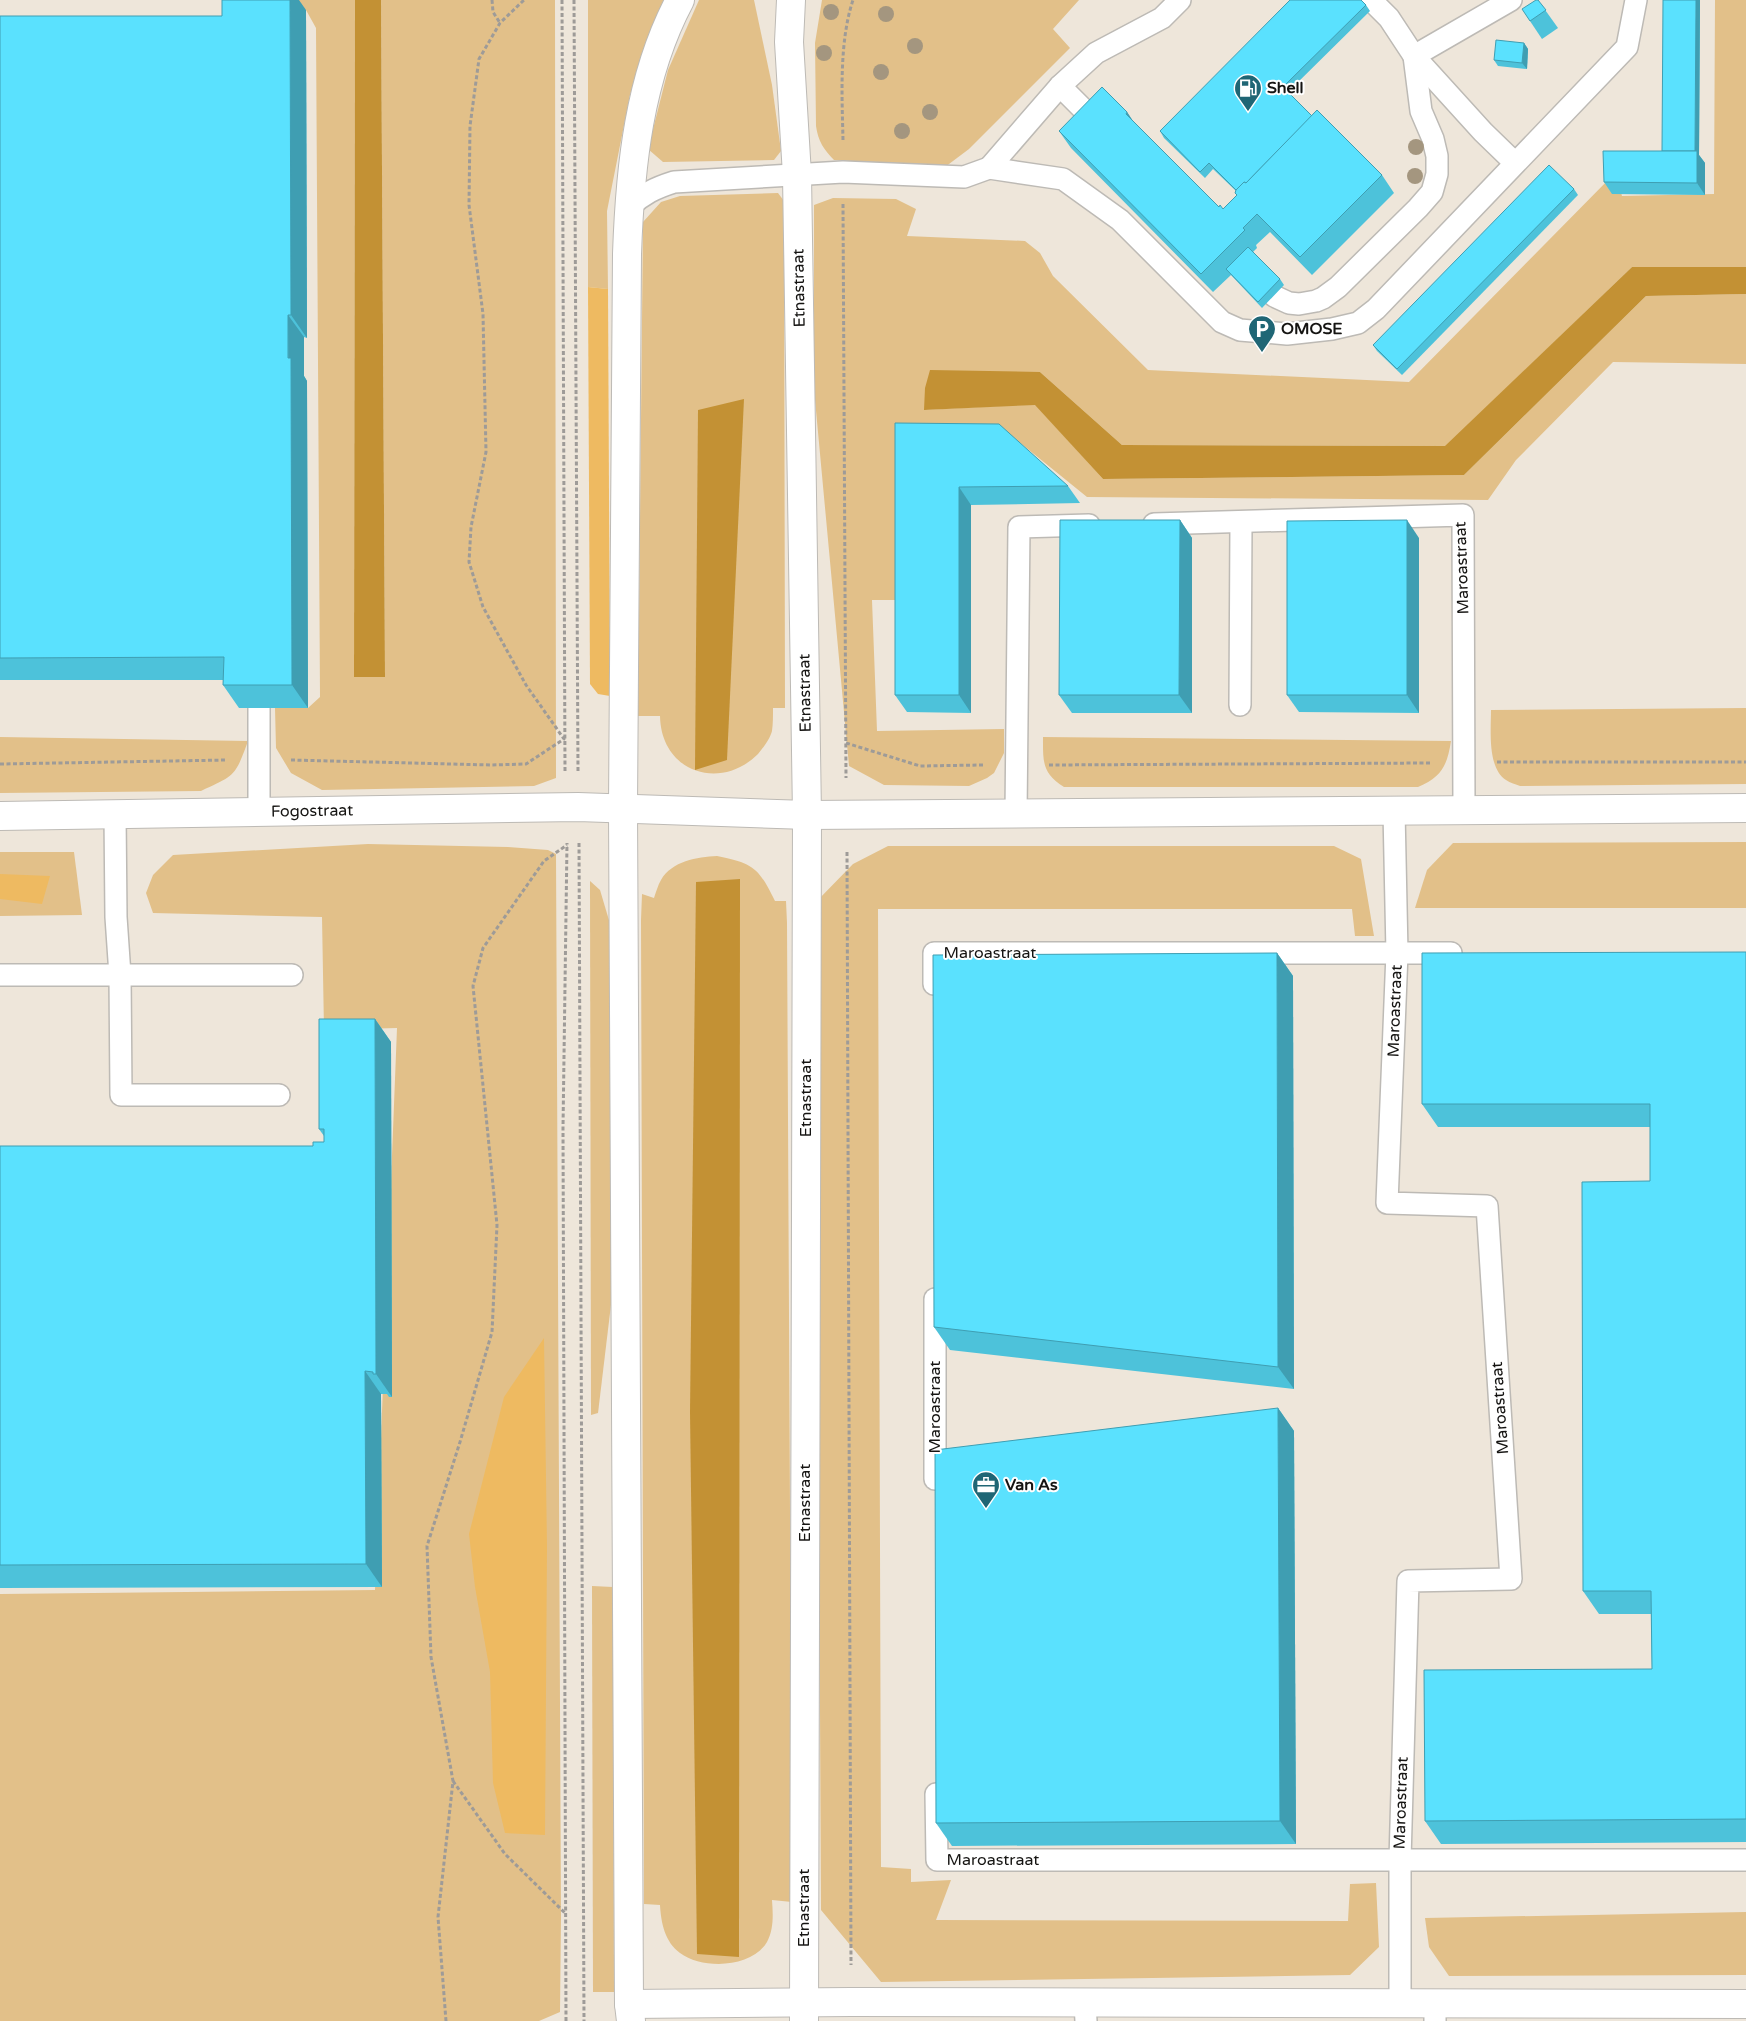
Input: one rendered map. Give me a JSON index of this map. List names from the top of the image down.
{
  "streets": {
    "street": ["Etnastraat", "Fogostraat"],
    "lane": ["Maroastraat"]
  },
  "crossings": [
    ["Etnastraat", "Fogostraat"]
  ],
  "places": {
    "fuel station": ["Shell"],
    "parking": ["OMOSE"],
    "office": ["Van As"]
  }
}
